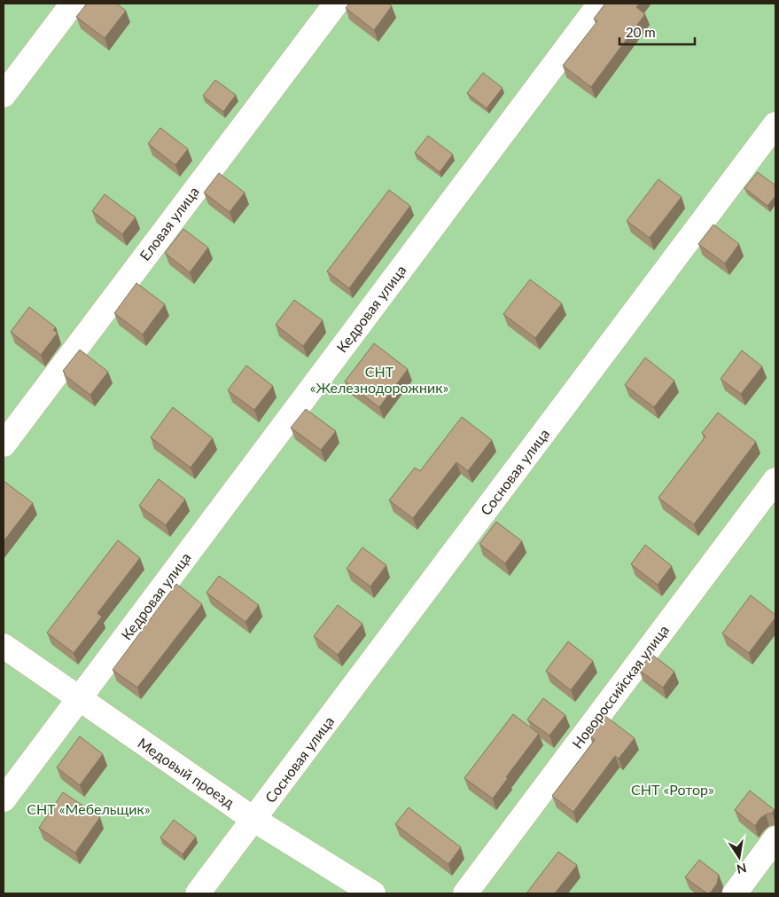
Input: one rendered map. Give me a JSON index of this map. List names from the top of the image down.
{
  "streets": {
    "street": [
      "Еловая улица",
      "Кедровая улица",
      "Сосновая улица",
      "Новороссийская улица",
      "Медовый проезд"
    ]
  },
  "crossings": [
    ["Кедровая улица", "Медовый проезд"],
    ["Сосновая улица", "Медовый проезд"]
  ],
  "parks": ["СНТ «Железнодорожник»", "СНТ «Ротор»", "СНТ «Мебельщик»"],
  "scale_bar": "20 m",
  "north": "bottom"
}
